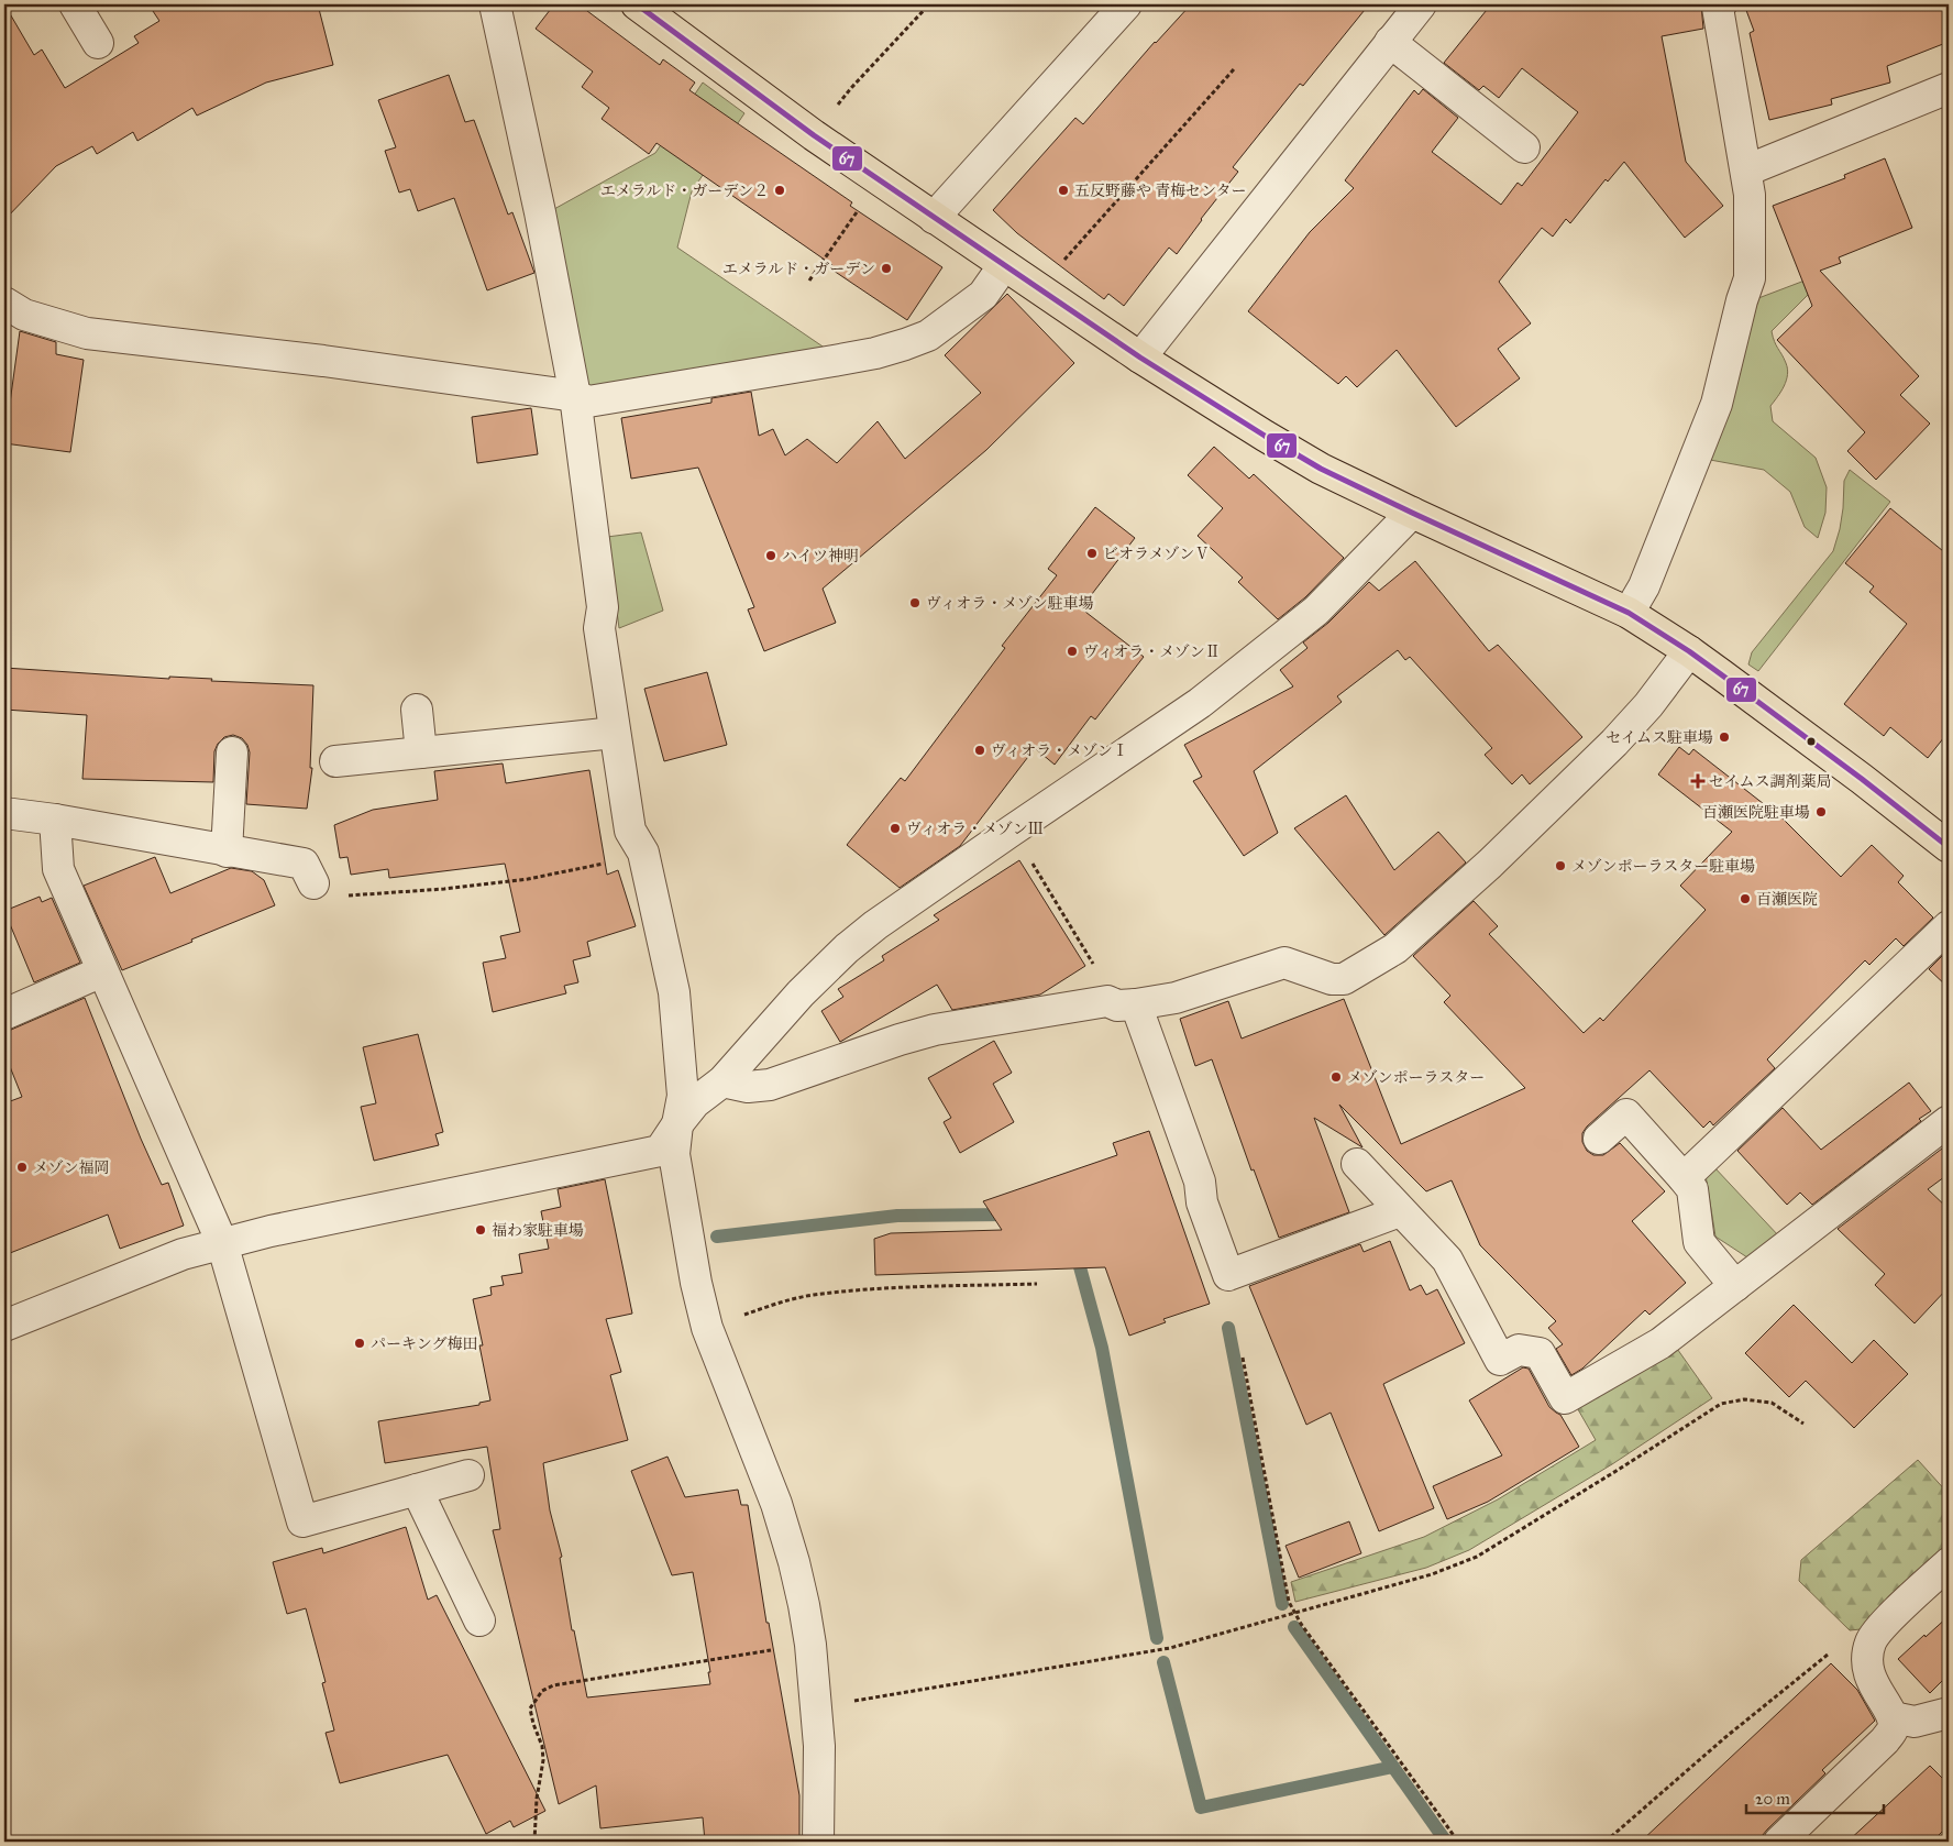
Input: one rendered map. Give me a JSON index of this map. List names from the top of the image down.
{
  "places": {
    "other": [
      "エメラルド・ガーデン２",
      "五反野藤や 青梅センター",
      "エメラルド・ガーデン",
      "ビオラメゾンⅤ",
      "ハイツ神明",
      "ヴィオラ・メゾン駐車場",
      "ヴィオラ・メゾンⅡ",
      "セイムス駐車場",
      "ヴィオラ・メゾンⅠ",
      "百瀬医院駐車場",
      "ヴィオラ・メゾンⅢ",
      "メゾンポーラスター駐車場",
      "百瀬医院",
      "メゾンポーラスター",
      "メゾン福岡",
      "福わ家駐車場",
      "パーキング梅田"
    ],
    "health": ["セイムス調剤薬局"]
  },
  "lines": ["transit line 67"],
  "scale_bar": "20 m"
}
